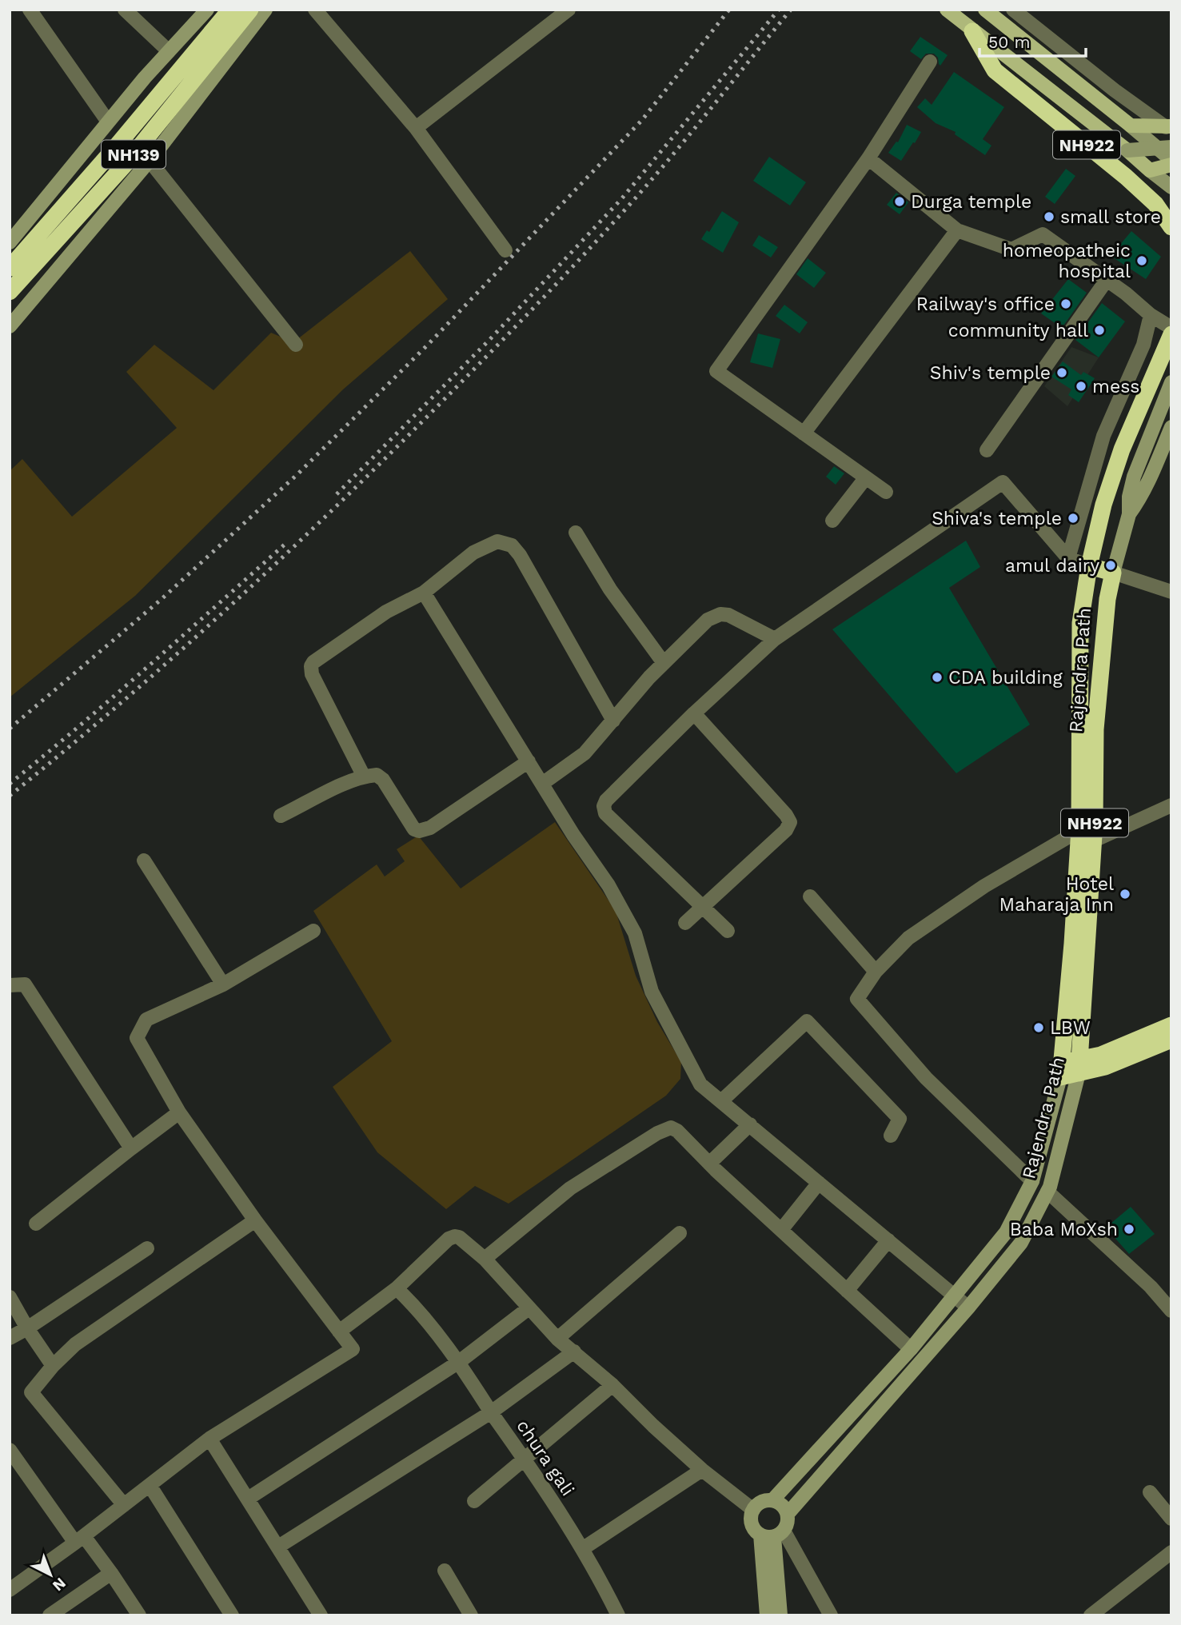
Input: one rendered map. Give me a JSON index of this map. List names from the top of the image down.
{
  "streets": {
    "highway": ["NH922", "NH139", "Rajendra Path"],
    "street": ["chura gali"]
  },
  "crossings": [
    ["NH922", "Rajendra Path"]
  ],
  "places": [
    "Durga temple",
    "small store",
    "homeopatheic hospital",
    "Railway's office",
    "community hall",
    "Shiv's temple",
    "mess",
    "Shiva's temple",
    "amul dairy",
    "CDA building",
    "Hotel Maharaja Inn",
    "LBW",
    "Baba MoXsh"
  ],
  "scale_bar": "50 m",
  "north": "bottom right"
}
